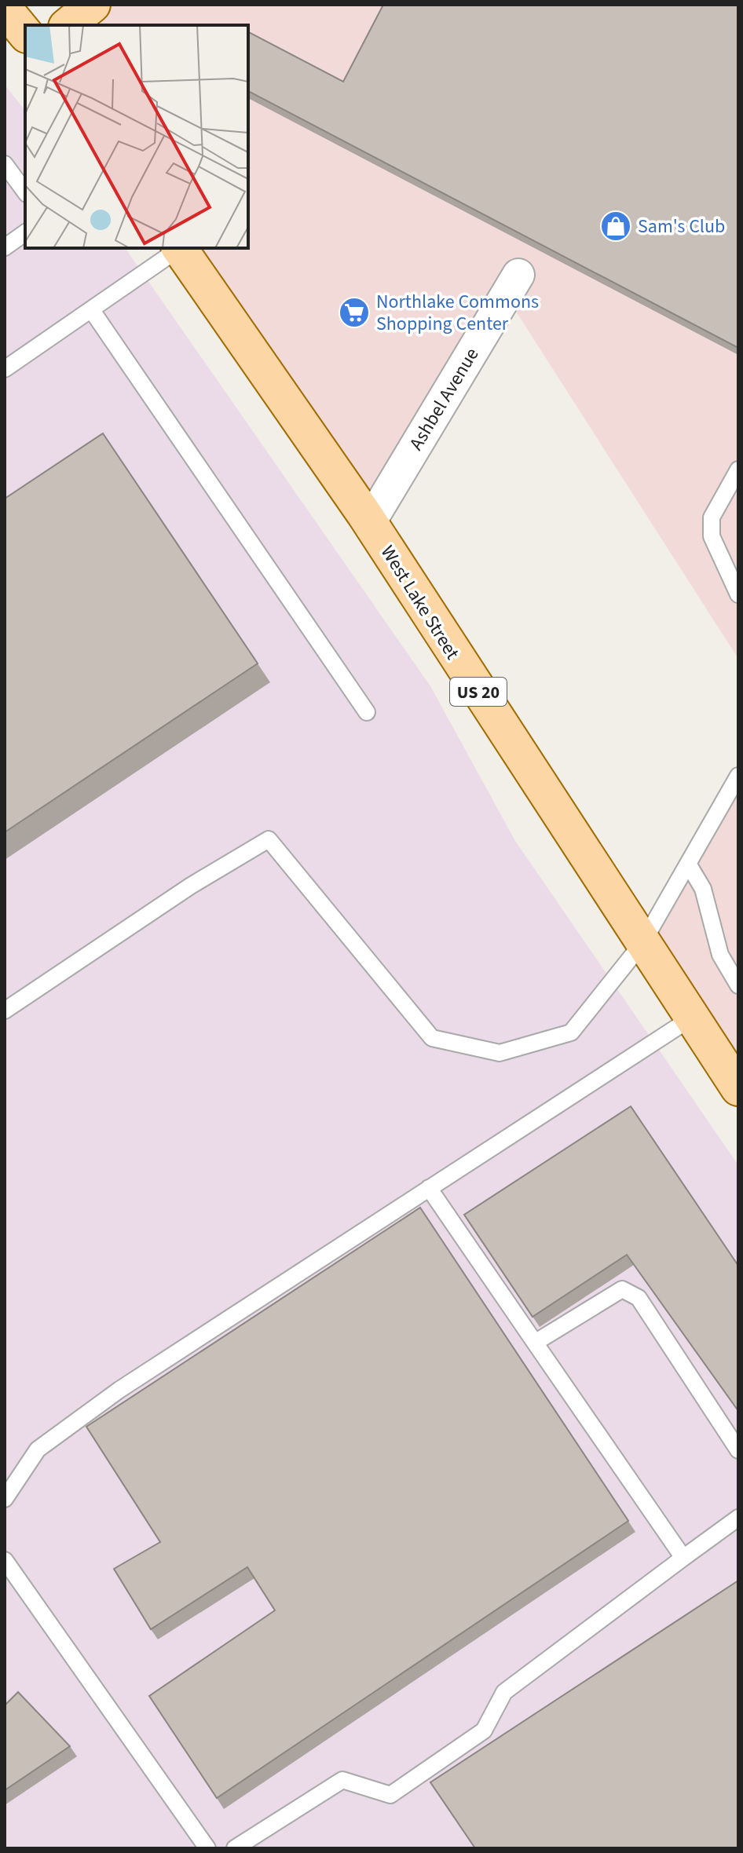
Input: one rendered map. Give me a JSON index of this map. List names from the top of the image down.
{
  "streets": {
    "main road": ["West Lake Street", "US 20"],
    "street": ["Ashbel Avenue"]
  },
  "crossings": [
    ["Ashbel Avenue", "West Lake Street"]
  ],
  "places": {
    "shop": ["Sam's Club"],
    "supermarket": ["Northlake Commons Shopping Center"]
  }
}
